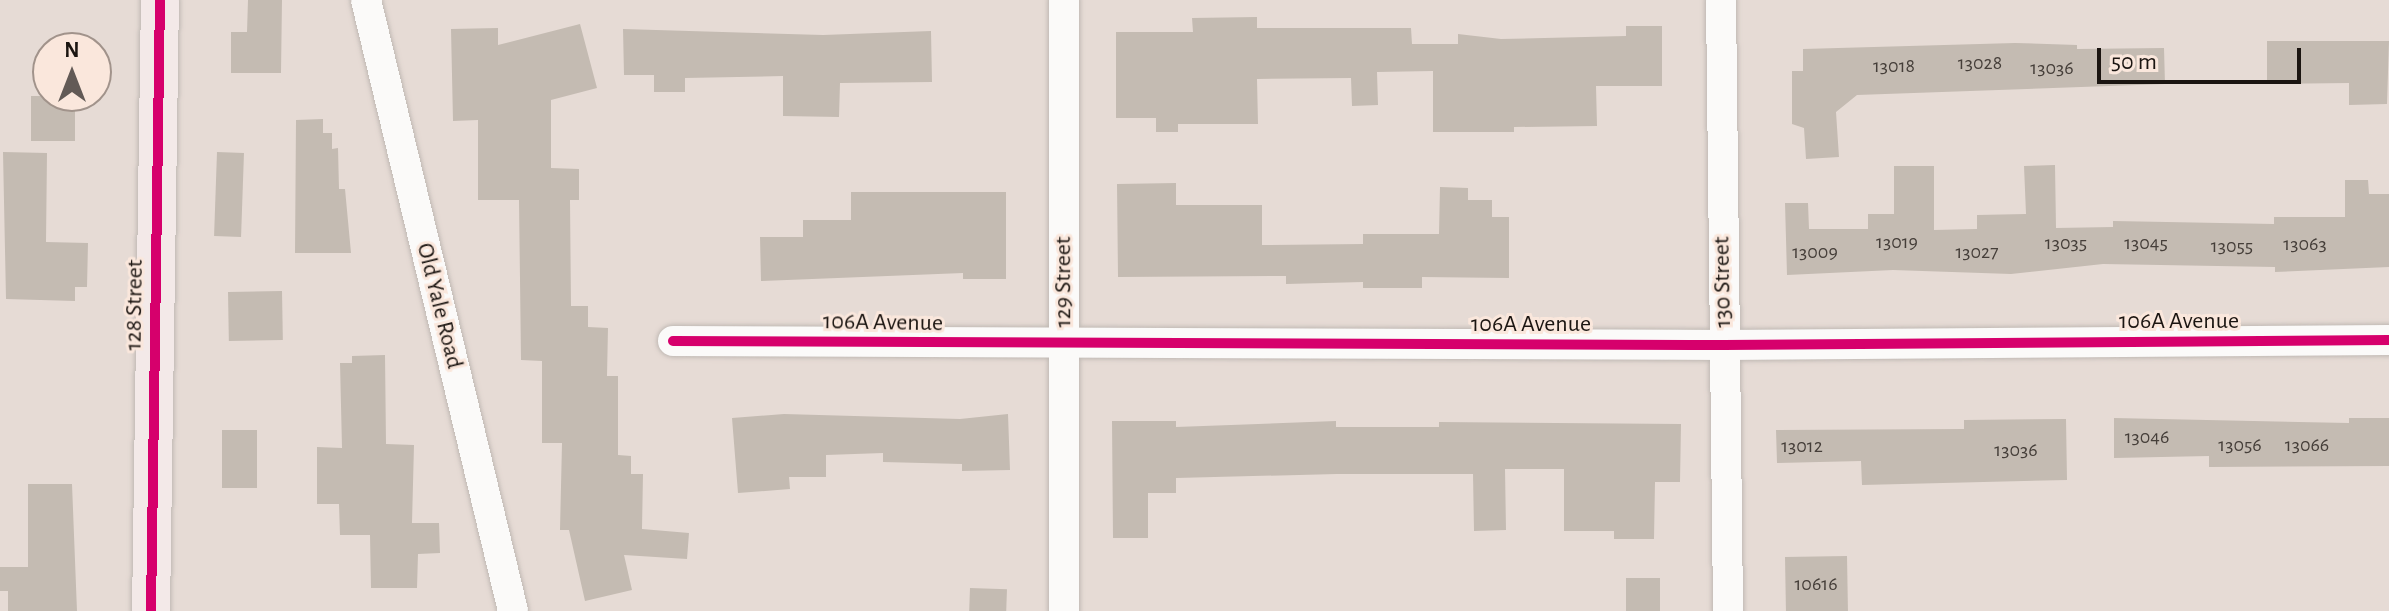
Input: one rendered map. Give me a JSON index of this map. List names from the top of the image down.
{
  "streets": {
    "main road": ["128 Street"],
    "street": [
      "129 Street",
      "130 Street",
      "Old Yale Road",
      "106A Avenue"
    ]
  },
  "crossings": [
    ["129 Street", "106A Avenue"],
    ["130 Street", "106A Avenue"]
  ],
  "house_numbers": [
    "13028",
    "13018",
    "13036",
    "13019",
    "13035",
    "13045",
    "13063",
    "13055",
    "13009",
    "13027",
    "13046",
    "13056",
    "13066",
    "13012",
    "13036",
    "10616"
  ],
  "scale_bar": "50 m",
  "north": "top"
}
